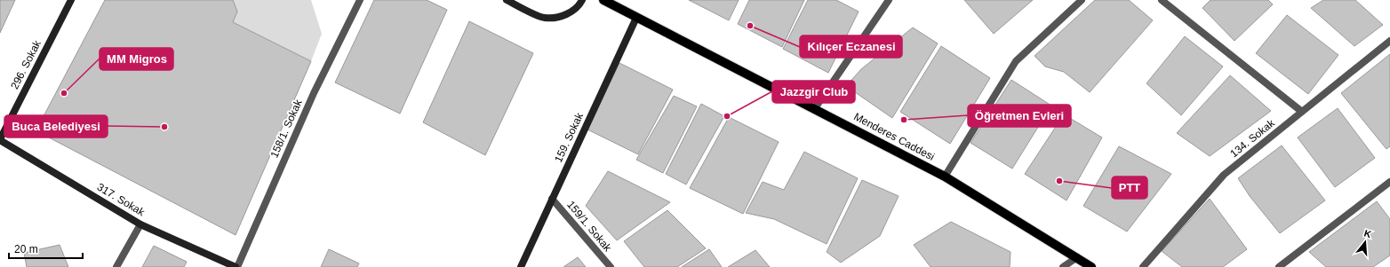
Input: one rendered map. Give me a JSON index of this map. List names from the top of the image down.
{
  "streets": {
    "main road": ["Menderes Caddesi"],
    "street": [
      "296. Sokak",
      "158/1. Sokak",
      "159. Sokak",
      "134. Sokak",
      "317. Sokak",
      "159/1. Sokak"
    ]
  },
  "crossings": [
    ["296. Sokak", "317. Sokak"],
    ["158/1. Sokak", "317. Sokak"],
    ["Menderes Caddesi", "159. Sokak"],
    ["159. Sokak", "159/1. Sokak"]
  ],
  "places": [
    "Kılıçer Eczanesi",
    "MM Migros",
    "Jazzgir Club",
    "Öğretmen Evleri",
    "Buca Belediyesi",
    "PTT"
  ],
  "scale_bar": "20 m",
  "north": "top"
}
